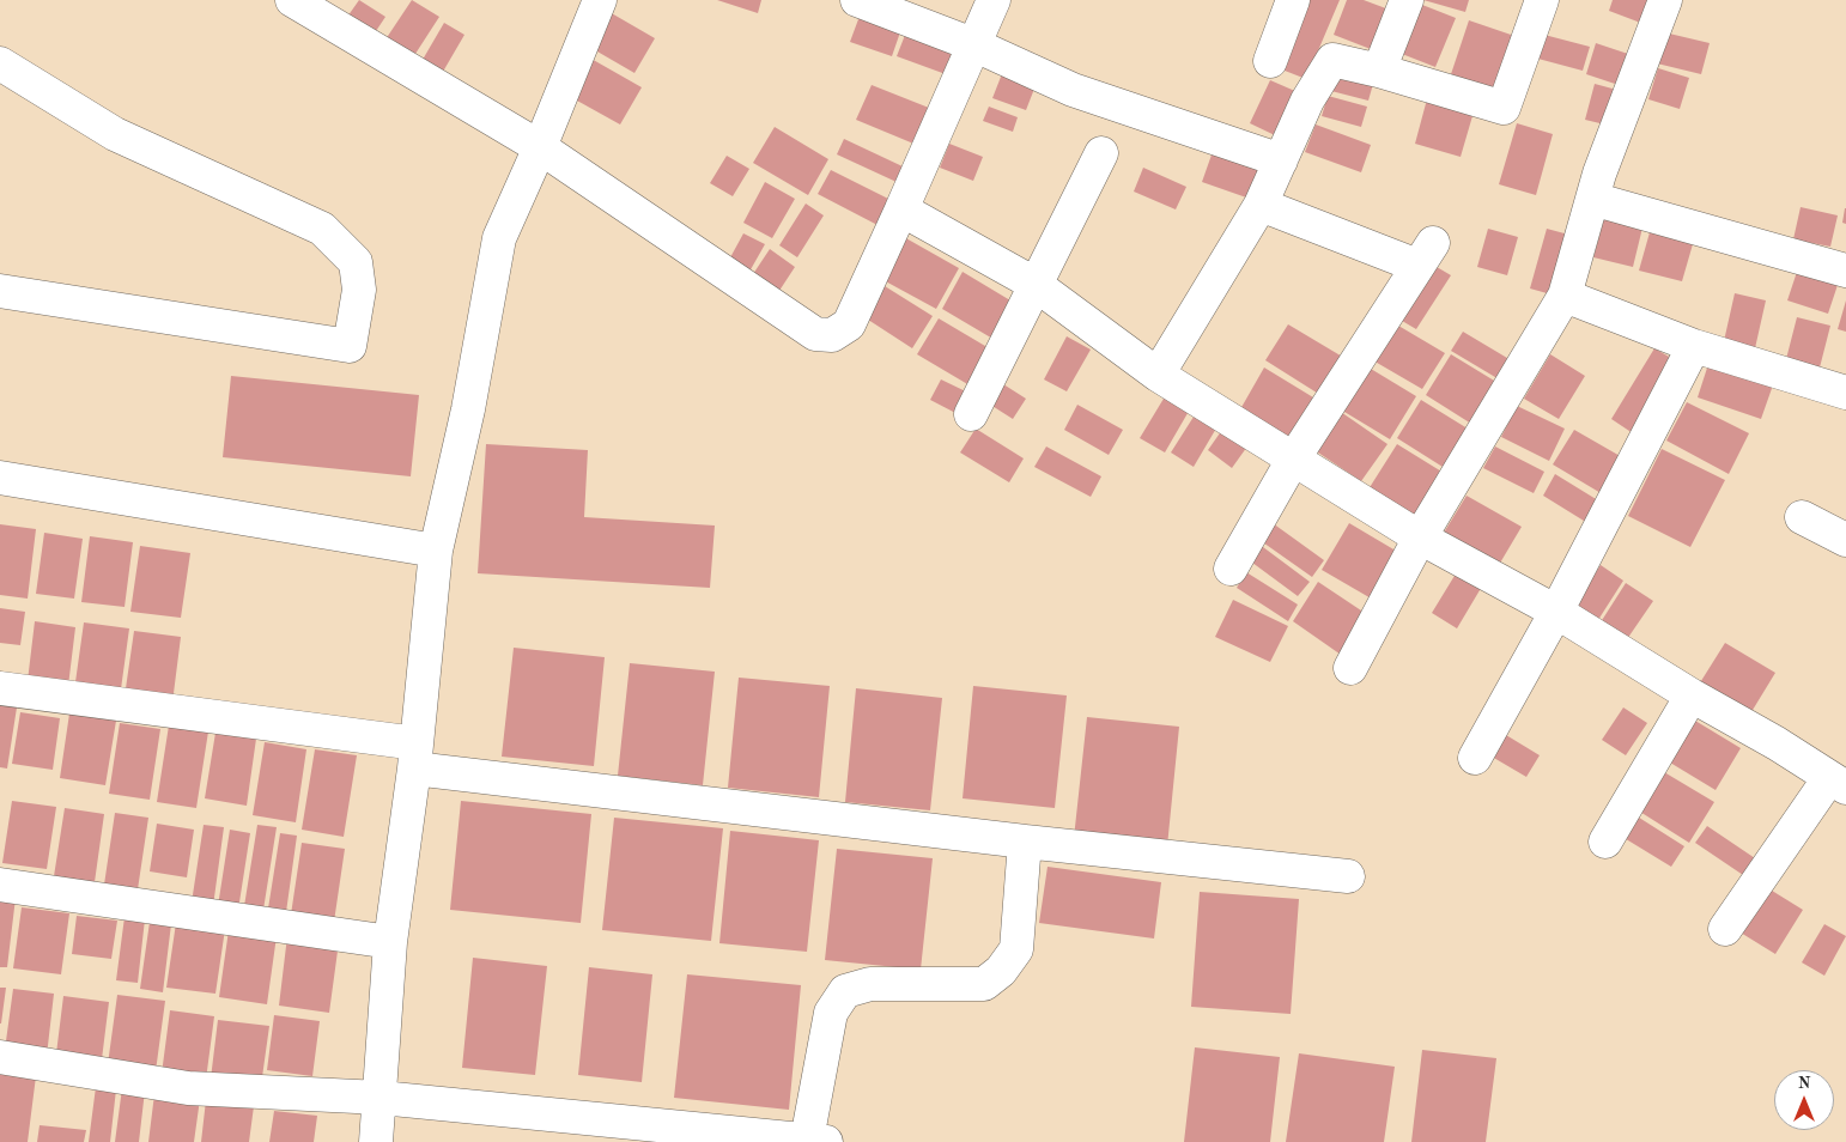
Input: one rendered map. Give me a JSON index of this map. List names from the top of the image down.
{
  "north": "top"
}
